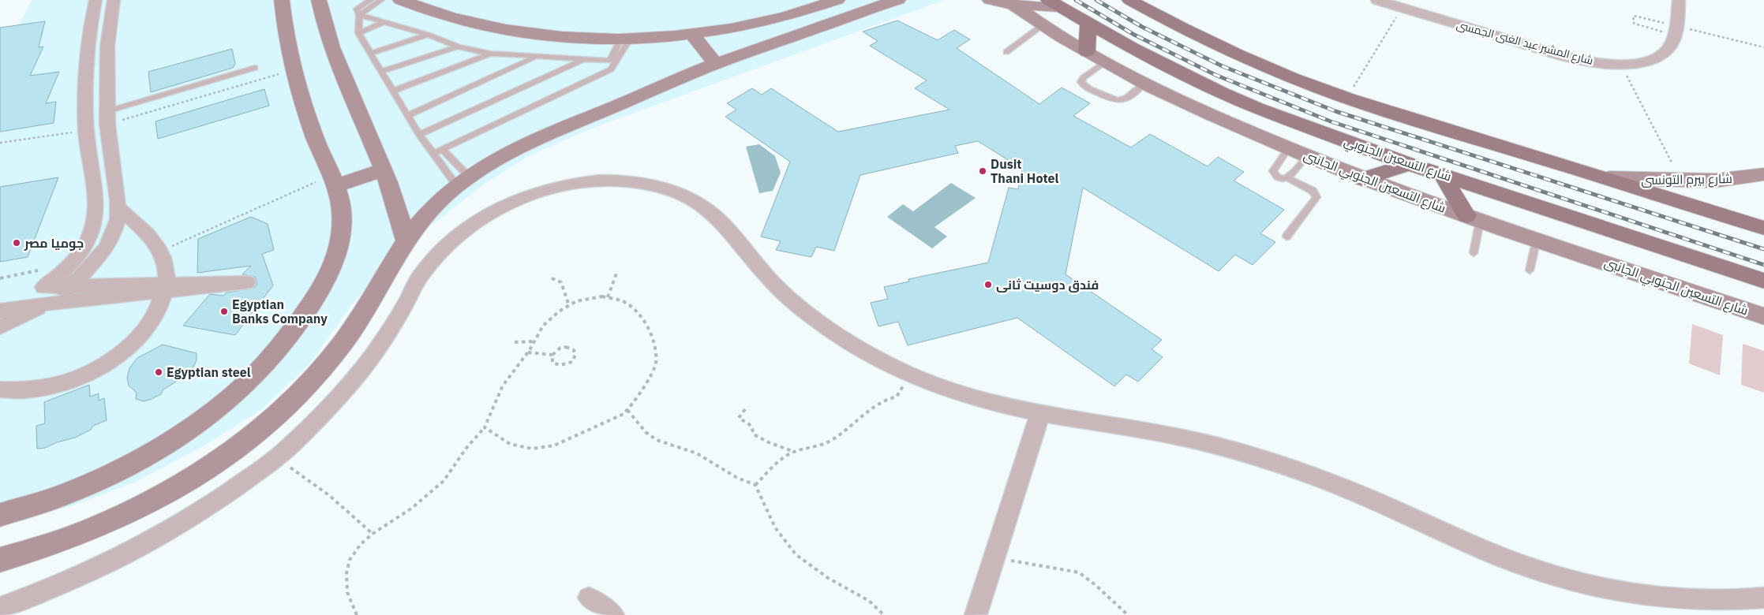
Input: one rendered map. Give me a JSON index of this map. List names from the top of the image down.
{
  "streets": {
    "main road": ["شارع التسعين الجنوبي"],
    "street": ["شارع المشير عبد الغنى الجمسى", "شارع بيرم التونسى", "شارع التسعين الجنوبي الجانبى"]
  },
  "places": [
    "Dusit Thani Hotel",
    "جوميا مصر",
    "فندق دوسيت ثانى",
    "Egyptian Banks Company",
    "Egyptian steel"
  ]
}
